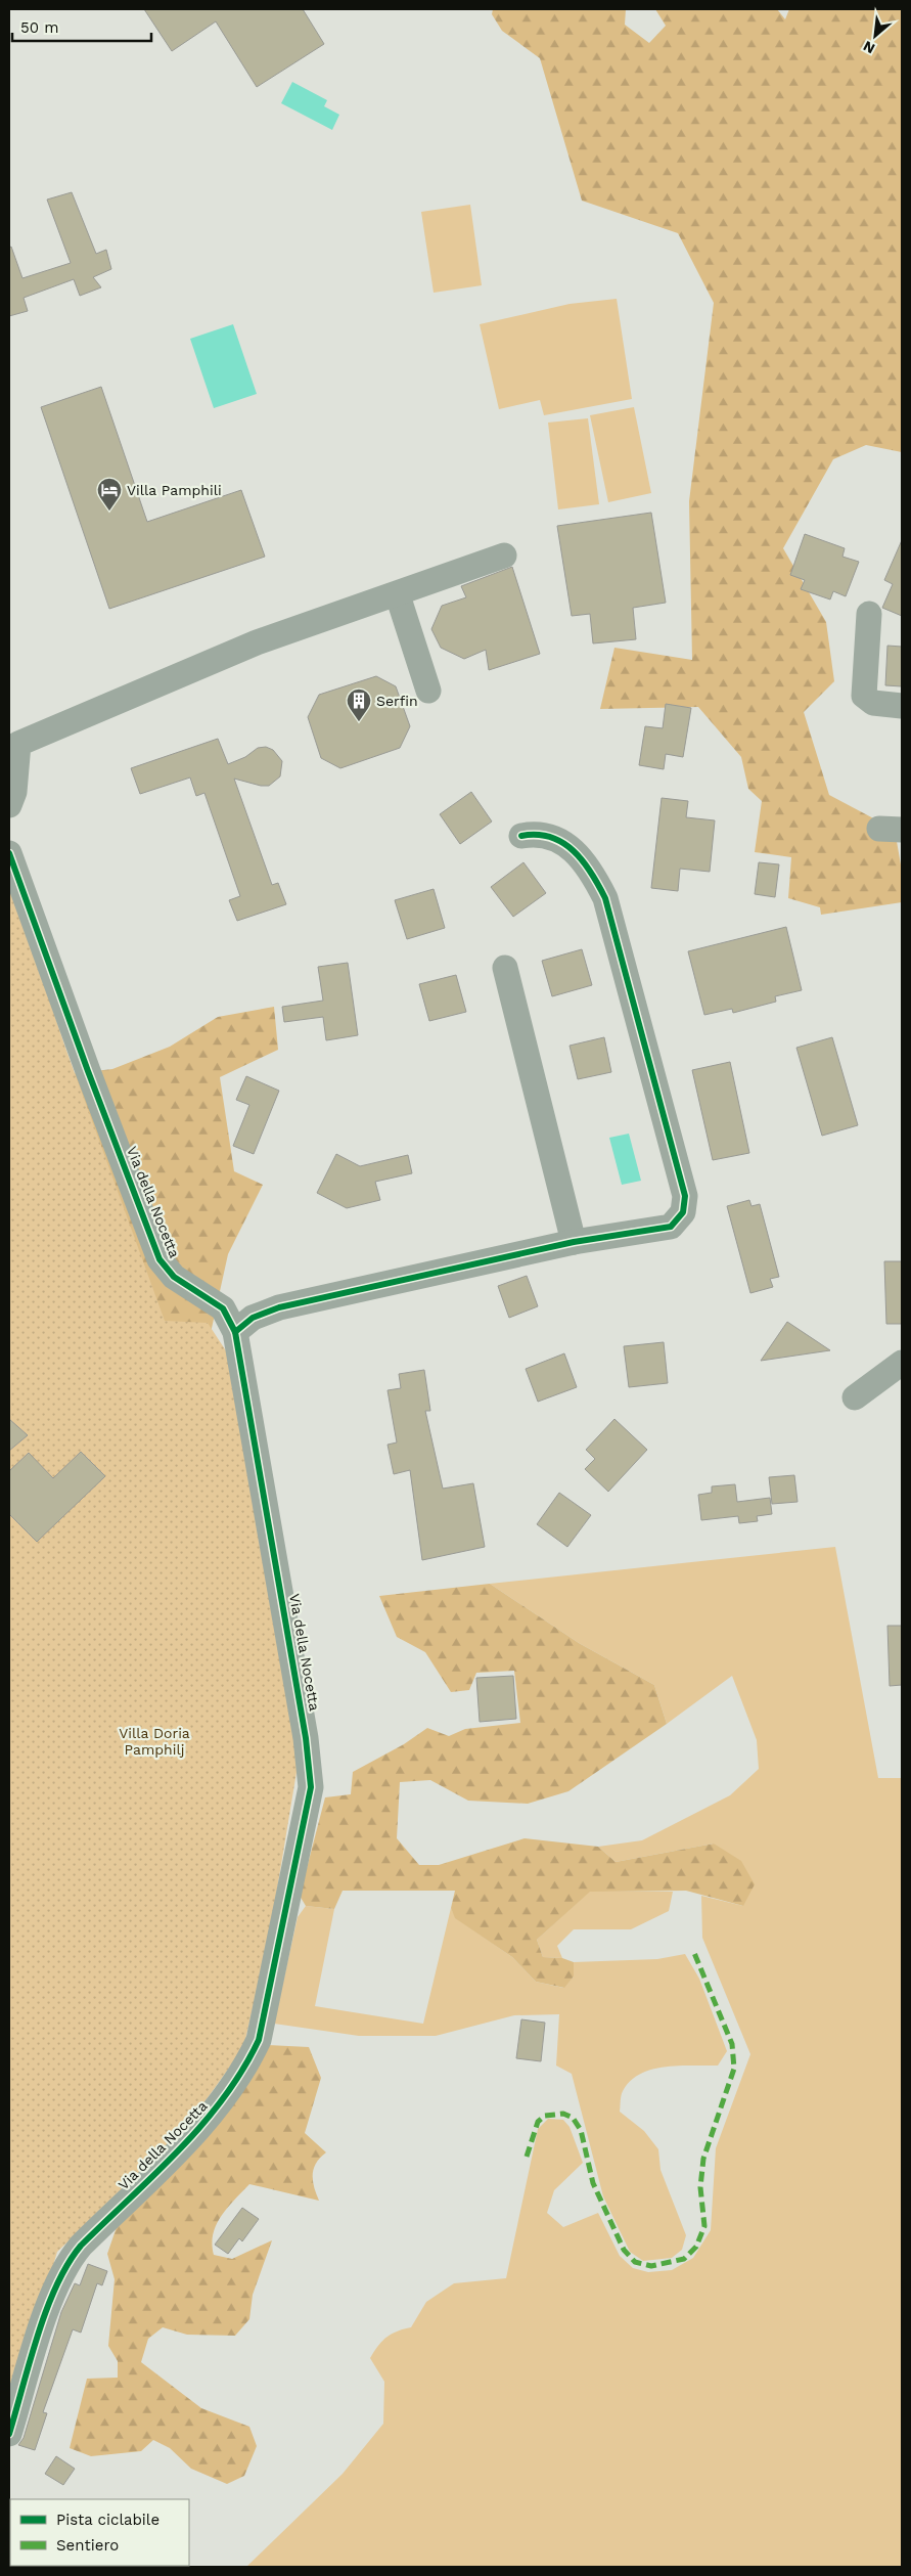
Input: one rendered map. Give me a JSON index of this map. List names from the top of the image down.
{
  "streets": {
    "street": ["Via della Nocetta"]
  },
  "parks": ["Villa Doria Pamphilj"],
  "places": {
    "hotel": ["Villa Pamphili"],
    "building": ["Serfin"]
  },
  "legend": ["Pista ciclabile", "Sentiero"],
  "scale_bar": "50 m",
  "north": "bottom left"
}
